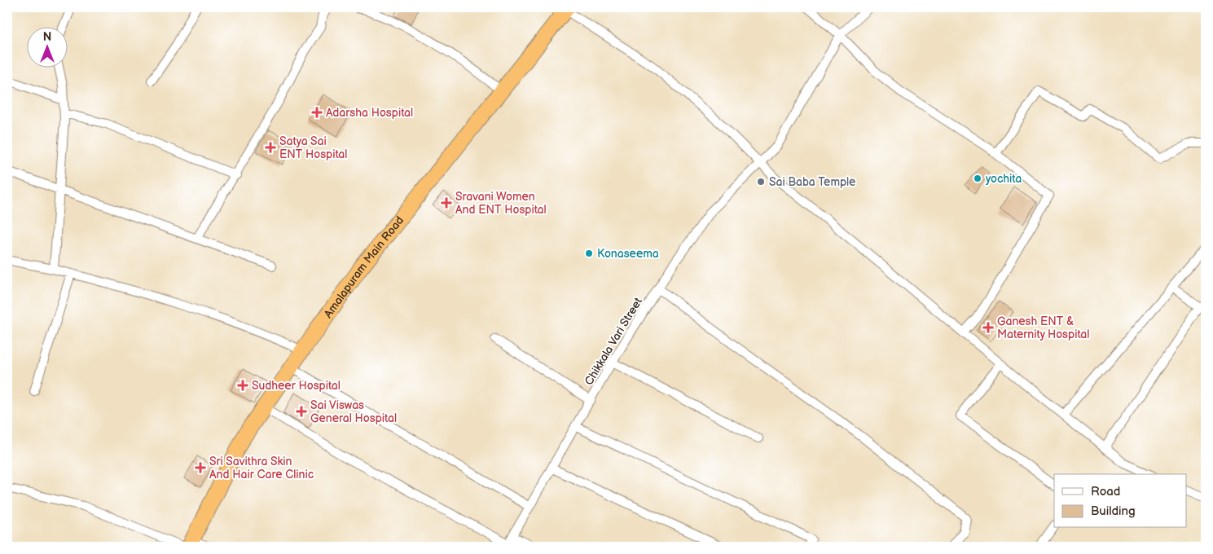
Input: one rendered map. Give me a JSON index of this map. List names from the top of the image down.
{
  "streets": {
    "highway": ["Amalapuram Main Road"],
    "street": ["Chikkala Vari Street"]
  },
  "places": {
    "health": [
      "Adarsha Hospital",
      "Satya Sai ENT Hospital",
      "Sravani Women And ENT Hospital",
      "Ganesh ENT & Maternity Hospital",
      "Sudheer Hospital",
      "Sai Viswas General Hospital",
      "Sri Savithra Skin And Hair Care Clinic"
    ],
    "other": ["yochita", "Sai Baba Temple", "Konaseema"]
  },
  "legend": ["Road", "Building"],
  "north": "top"
}
